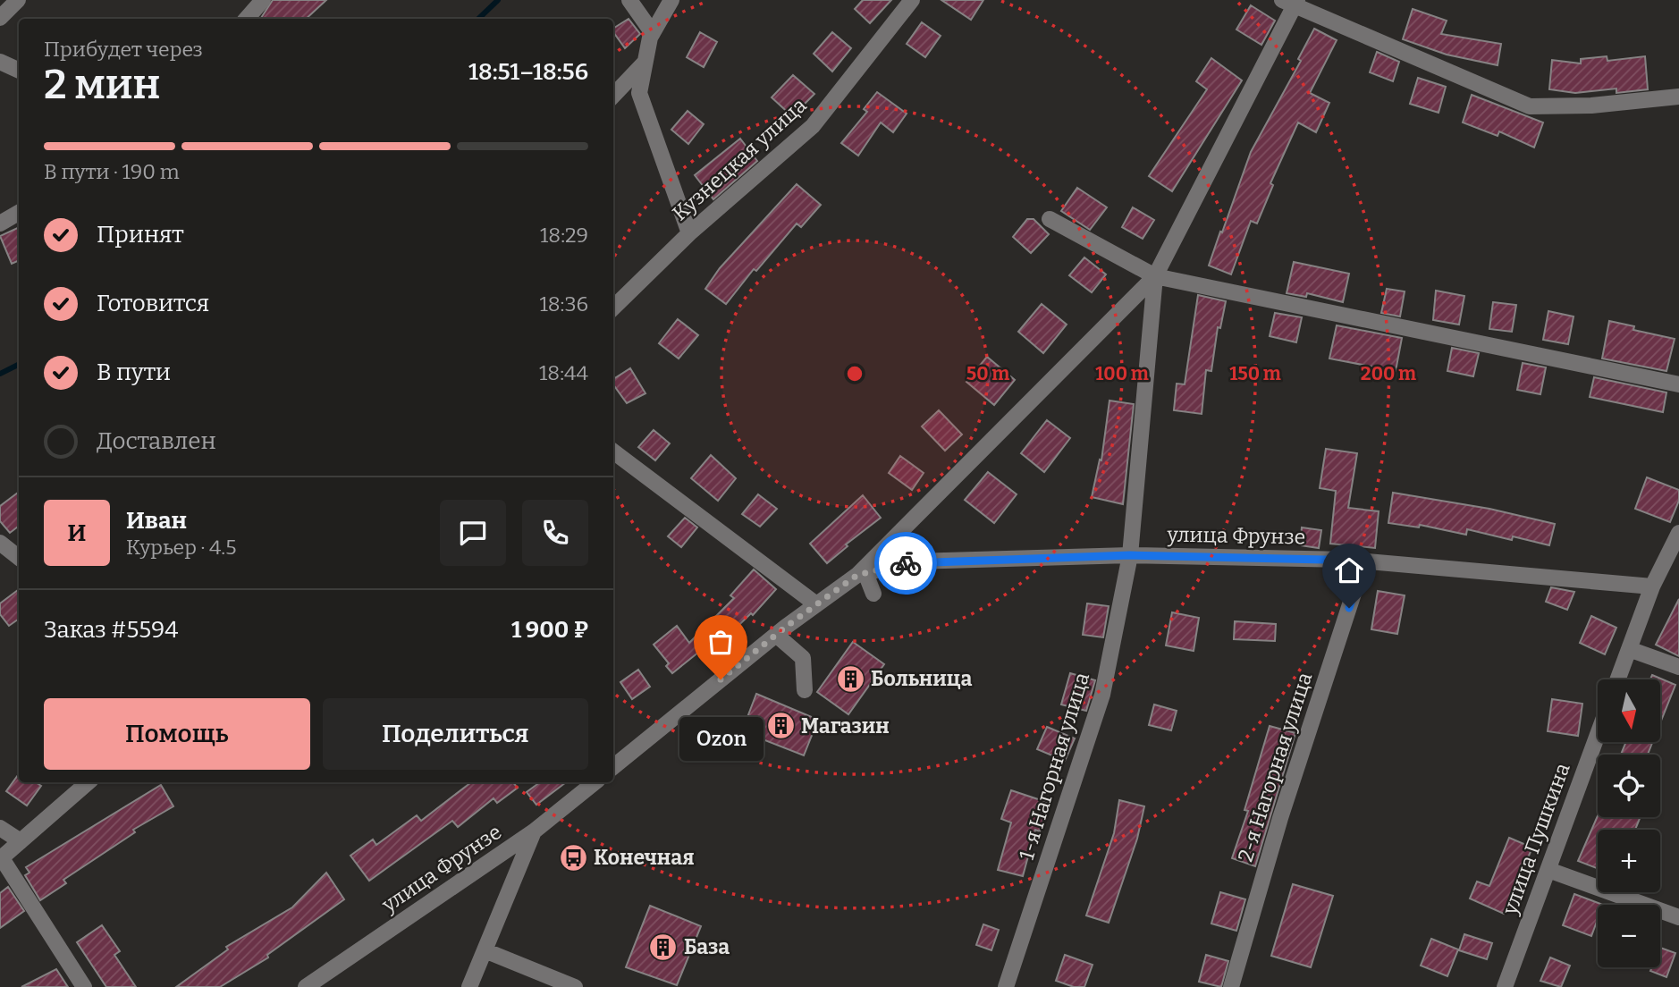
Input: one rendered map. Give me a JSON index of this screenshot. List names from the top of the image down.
{
  "streets": {
    "street": [
      "Кузнецкая улица",
      "улица Фрунзе",
      "1-я Нагорная улица",
      "2-я Нагорная улица",
      "улица Пушкина"
    ]
  },
  "crossings": [
    ["улица Фрунзе", "1-я Нагорная улица"],
    ["улица Фрунзе", "2-я Нагорная улица"]
  ],
  "places": {
    "building": ["Больница", "Магазин", "База"],
    "other": ["Ozon"],
    "bus stop": ["Конечная"]
  },
  "north": "bottom",
  "page": {
    "heading": ["2 мин", "Прибудет через", "18:51–18:56"],
    "panel": [
      "Иван",
      "Курьер · 4.5",
      "Заказ #5594",
      "1 900 ₽"
    ],
    "bar": "В пути · 190 m",
    "list": [
      ["Принят", "18:29"],
      ["Готовится", "18:36"],
      ["В пути", "18:44"],
      "Доставлен"
    ],
    "round": "И",
    "map_buttons": ["+", "−"],
    "buttons": ["Помощь", "Поделиться"],
    "bubble": "Ozon"
  },
  "rings": [
    "50 m",
    "100 m",
    "150 m",
    "200 m"
  ]
}
